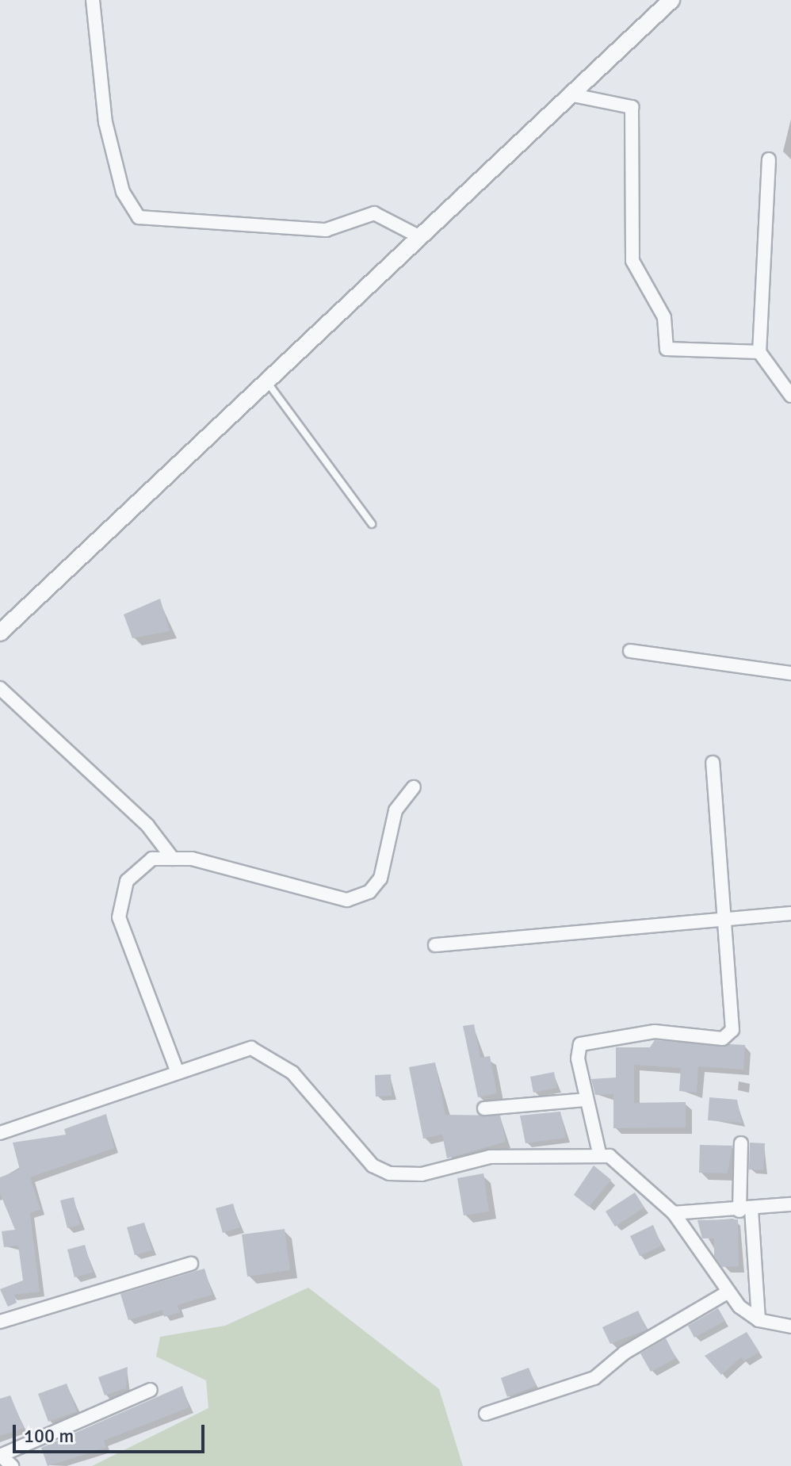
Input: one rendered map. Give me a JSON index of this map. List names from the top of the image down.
{
  "scale_bar": "100 m"
}
